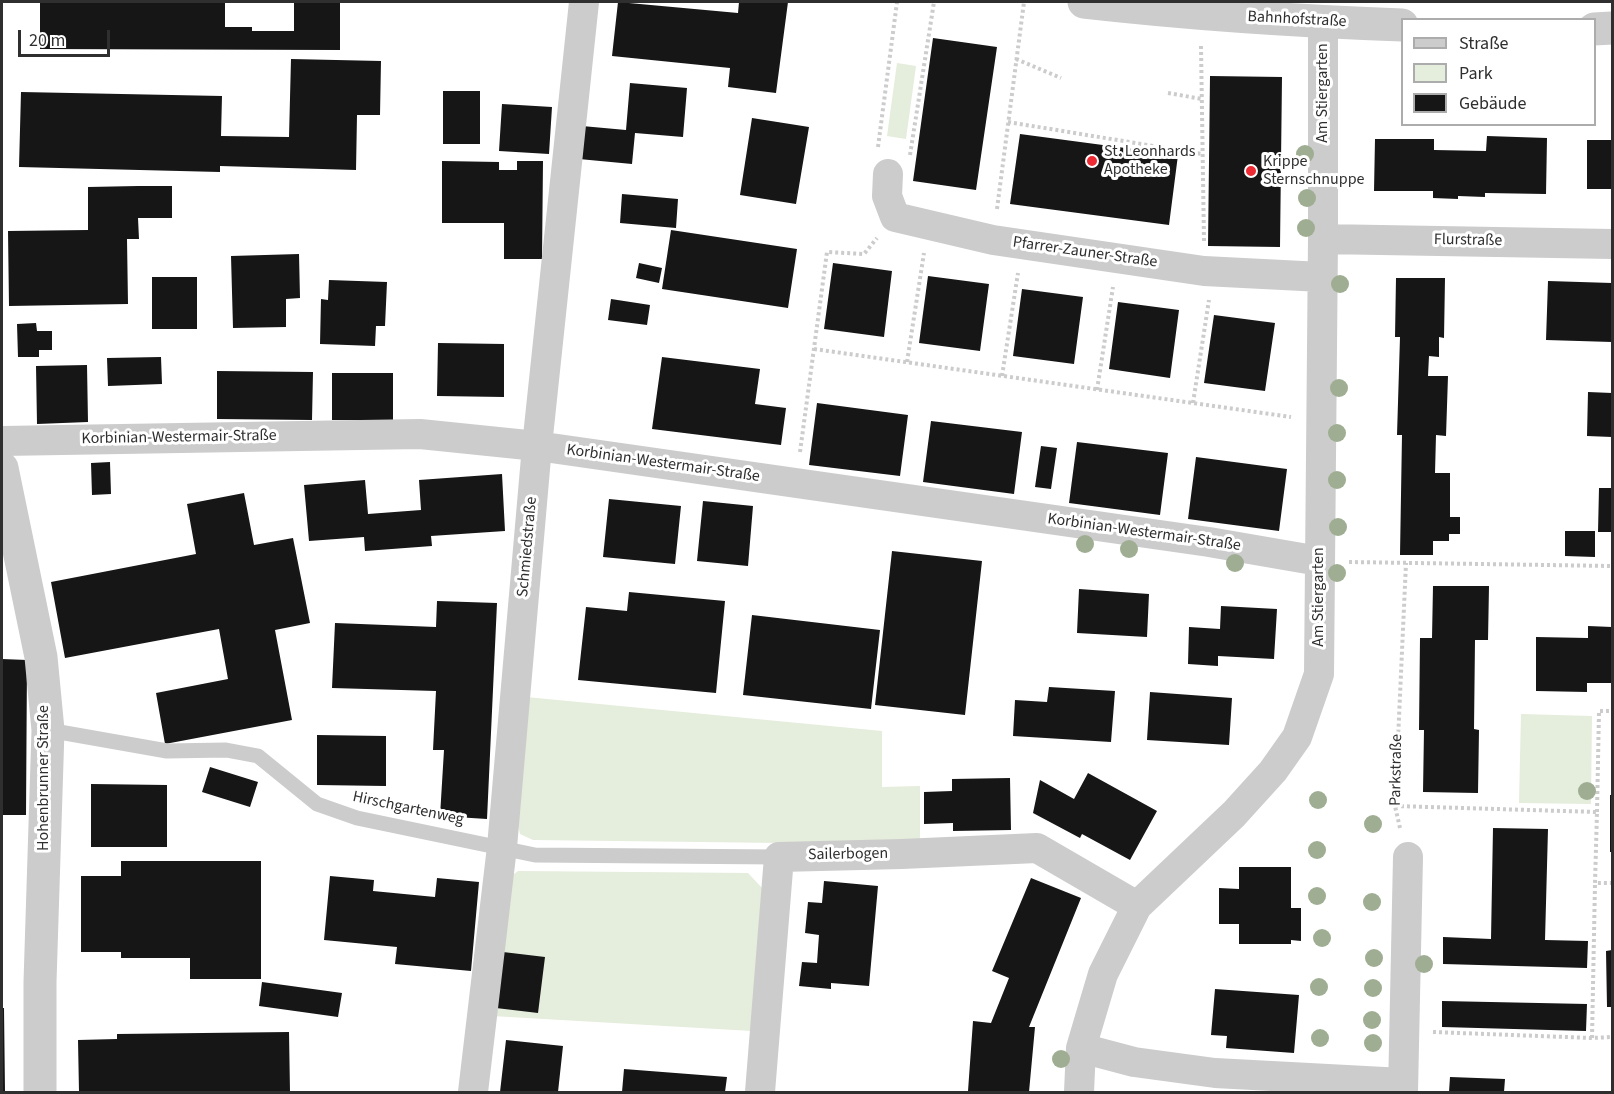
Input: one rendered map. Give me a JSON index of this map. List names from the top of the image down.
{
  "streets": {
    "street": [
      "Bahnhofstraße",
      "Am Stiergarten",
      "Flurstraße",
      "Pfarrer-Zauner-Straße",
      "Korbinian-Westermair-Straße",
      "Schmiedstraße",
      "Hohenbrunner Straße",
      "Sailerbogen"
    ],
    "lane": ["Hirschgartenweg"],
    "path": ["Parkstraße"]
  },
  "crossings": [
    ["Bahnhofstraße", "Am Stiergarten"],
    ["Am Stiergarten", "Flurstraße"],
    ["Am Stiergarten", "Pfarrer-Zauner-Straße"],
    ["Am Stiergarten", "Korbinian-Westermair-Straße"],
    ["Am Stiergarten", "Sailerbogen"],
    ["Korbinian-Westermair-Straße", "Schmiedstraße"],
    ["Schmiedstraße", "Hirschgartenweg"],
    ["Hohenbrunner Straße", "Hirschgartenweg"],
    ["Hirschgartenweg", "Sailerbogen"]
  ],
  "places": ["St. Leonhards Apotheke", "Krippe Sternschnuppe"],
  "legend": ["Straße", "Park", "Gebäude"],
  "scale_bar": "20 m"
}
